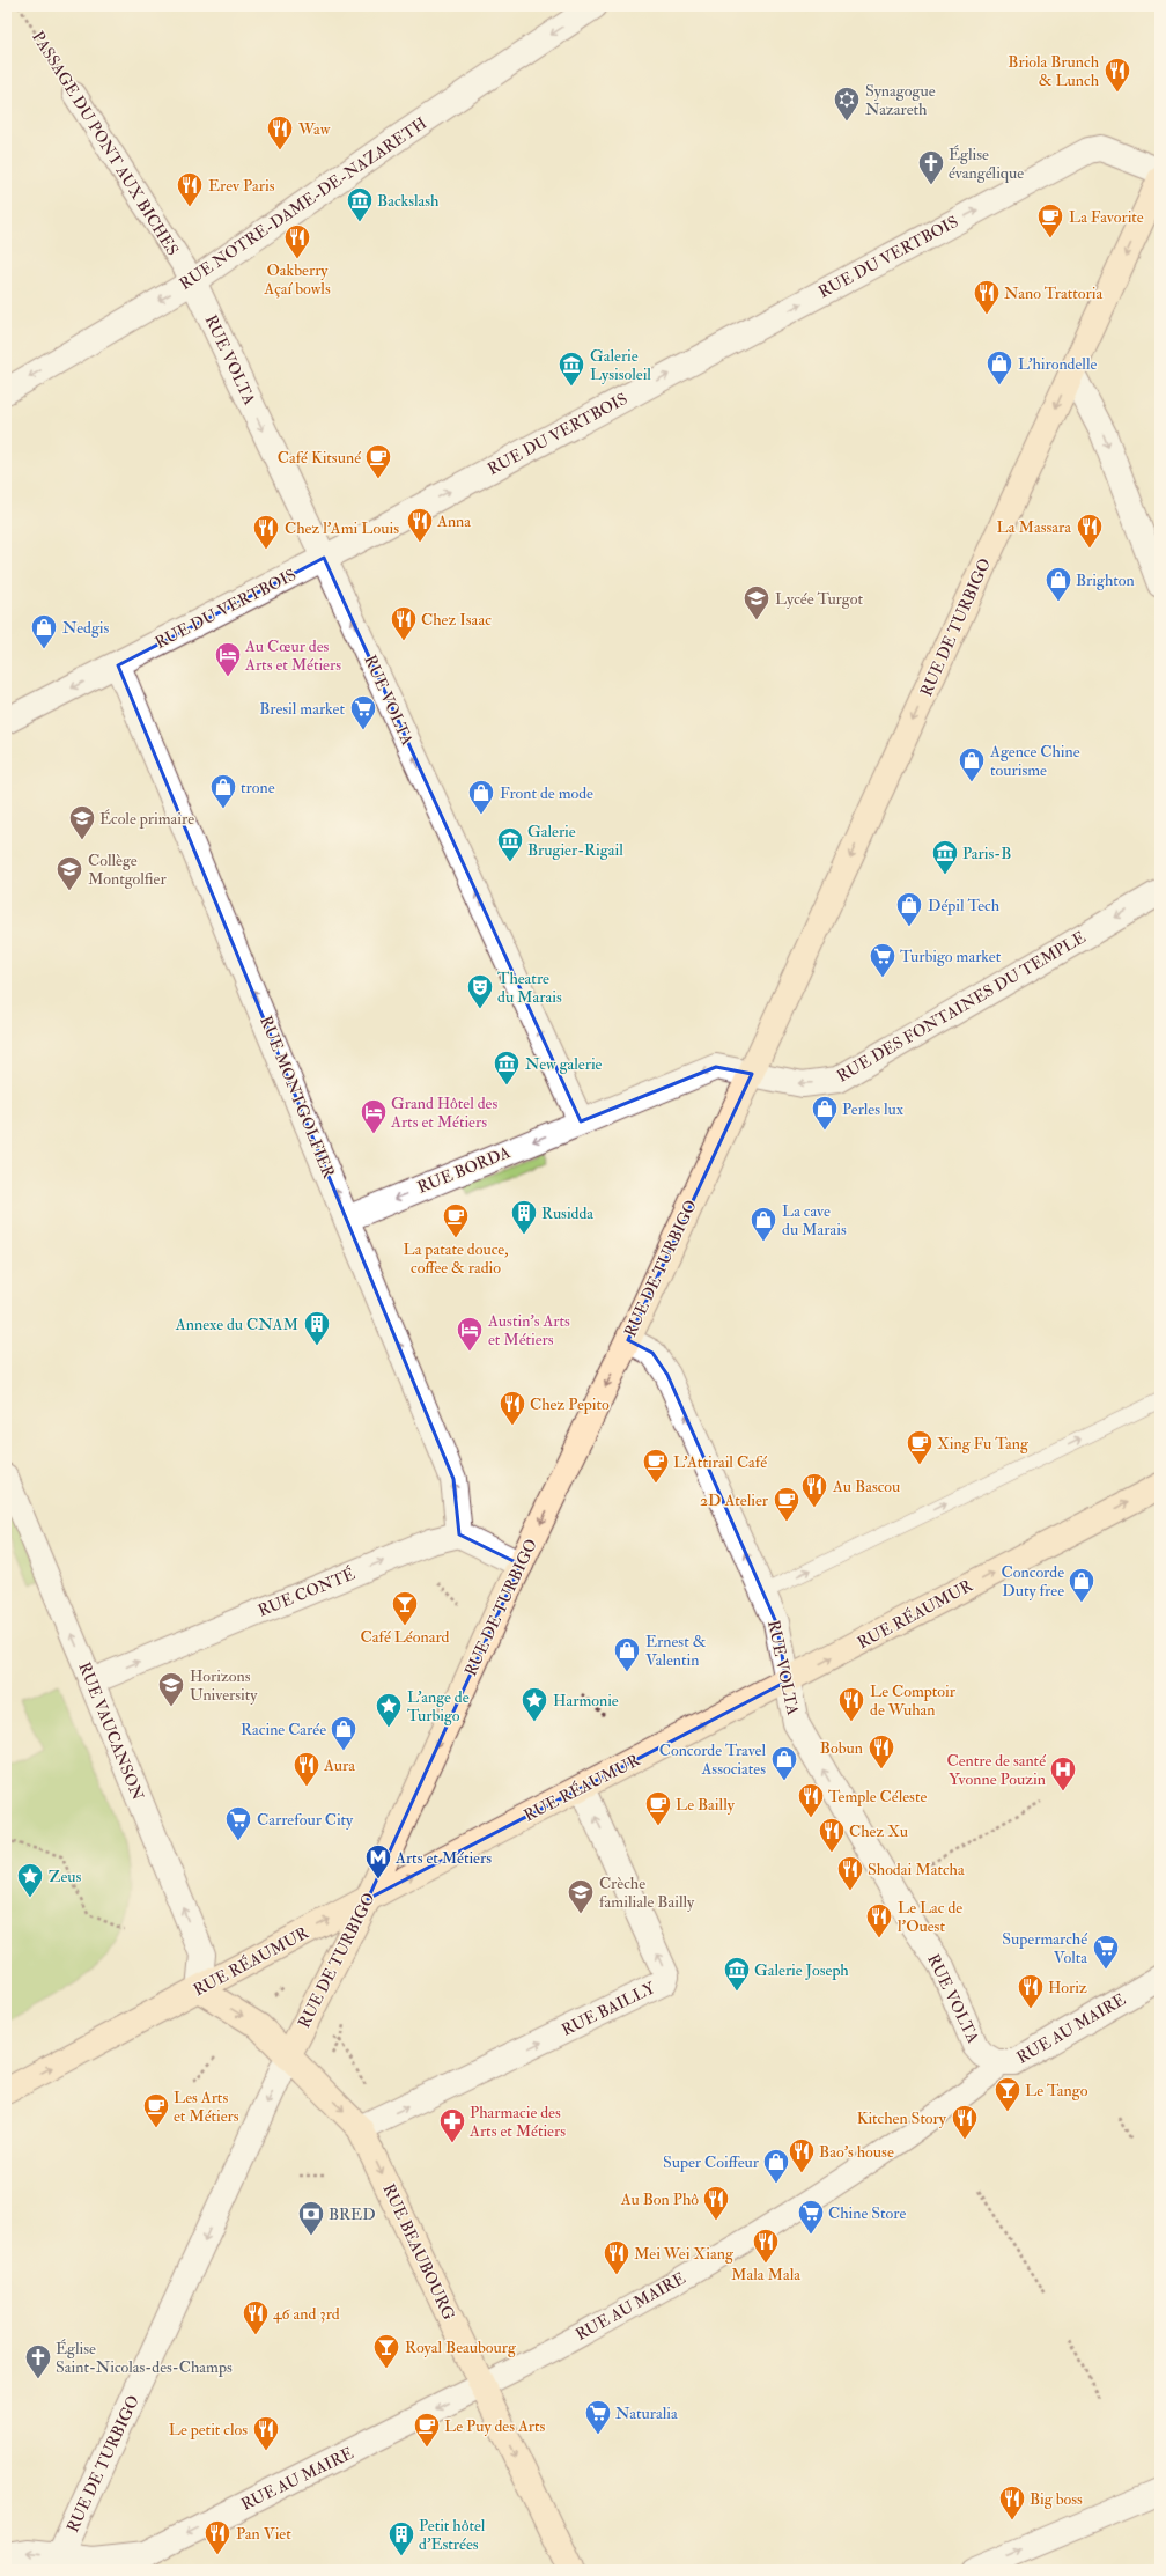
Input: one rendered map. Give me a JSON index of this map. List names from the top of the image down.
{
  "streets": {
    "main road": ["RUE DE TURBIGO", "RUE RÉAUMUR", "RUE BEAUBOURG"],
    "street": [
      "PASSAGE DU PONT AUX BICHES",
      "RUE NOTRE-DAME-DE-NAZARETH",
      "RUE DU VERTBOIS",
      "RUE VOLTA",
      "RUE DES FONTAINES DU TEMPLE",
      "RUE MONTGOLFIER",
      "RUE BORDA",
      "RUE CONTÉ",
      "RUE VAUCANSON",
      "RUE BAILLY",
      "RUE AU MAIRE"
    ]
  },
  "crossings": [
    ["PASSAGE DU PONT AUX BICHES", "RUE NOTRE-DAME-DE-NAZARETH"],
    ["PASSAGE DU PONT AUX BICHES", "RUE VOLTA"],
    ["RUE NOTRE-DAME-DE-NAZARETH", "RUE VOLTA"],
    ["RUE DU VERTBOIS", "RUE VOLTA"],
    ["RUE DU VERTBOIS", "RUE MONTGOLFIER"],
    ["RUE VOLTA", "RUE DE TURBIGO"],
    ["RUE VOLTA", "RUE BORDA"],
    ["RUE VOLTA", "RUE RÉAUMUR"],
    ["RUE VOLTA", "RUE AU MAIRE"],
    ["RUE DE TURBIGO", "RUE DES FONTAINES DU TEMPLE"],
    ["RUE DE TURBIGO", "RUE RÉAUMUR"],
    ["RUE DE TURBIGO", "RUE AU MAIRE"],
    ["RUE DE TURBIGO", "RUE BEAUBOURG"],
    ["RUE MONTGOLFIER", "RUE BORDA"],
    ["RUE MONTGOLFIER", "RUE CONTÉ"],
    ["RUE CONTÉ", "RUE VAUCANSON"],
    ["RUE RÉAUMUR", "RUE VAUCANSON"],
    ["RUE RÉAUMUR", "RUE BAILLY"],
    ["RUE RÉAUMUR", "RUE BEAUBOURG"],
    ["RUE VAUCANSON", "RUE BEAUBOURG"],
    ["RUE BAILLY", "RUE BEAUBOURG"],
    ["RUE AU MAIRE", "RUE BEAUBOURG"]
  ],
  "one_way": [
    "RUE NOTRE-DAME-DE-NAZARETH",
    "RUE DE TURBIGO",
    "RUE DES FONTAINES DU TEMPLE",
    "RUE MONTGOLFIER",
    "RUE BORDA",
    "RUE CONTÉ",
    "RUE RÉAUMUR",
    "RUE VAUCANSON",
    "RUE AU MAIRE",
    "RUE BEAUBOURG"
  ],
  "places": {
    "restaurant": [
      "Briola Brunch & Lunch",
      "Waw",
      "Erev Paris",
      "Oakberry Açaí bowls",
      "Nano Trattoria",
      "Anna",
      "La Massara",
      "Chez l'Ami Louis",
      "Chez Isaac",
      "Chez Pepito",
      "Au Bascou",
      "Le Comptoir de Wuhan",
      "Bobun",
      "Aura",
      "Temple Céleste",
      "Chez Xu",
      "Shodai Matcha",
      "Le Lac de l'Ouest",
      "Horiz",
      "Kitchen Story",
      "Bao's house",
      "Au Bon Phô",
      "Mala Mala",
      "Mei Wei Xiang",
      "46 and 3rd",
      "Le petit clos",
      "Big boss",
      "Pan Viet"
    ],
    "synagogue": ["Synagogue Nazareth"],
    "church": ["Église évangélique", "Église Saint-Nicolas-des-Champs"],
    "museum": [
      "Backslash",
      "Galerie Lysisoleil",
      "Galerie Brugier-Rigail",
      "Paris-B",
      "New galerie",
      "Galerie Joseph"
    ],
    "cafe": [
      "La Favorite",
      "Café Kitsuné",
      "La patate douce, coffee & radio",
      "Xing Fu Tang",
      "L'Attirail Café",
      "2D Atelier",
      "Le Bailly",
      "Les Arts et Métiers",
      "Le Puy des Arts"
    ],
    "shop": [
      "L'hirondelle",
      "Brighton",
      "Nedgis",
      "Agence Chine tourisme",
      "trone",
      "Front de mode",
      "Dépil Tech",
      "Perles lux",
      "La cave du Marais",
      "Concorde Duty free",
      "Ernest & Valentin",
      "Racine Carée",
      "Concorde Travel Associates",
      "Super Coiffeur"
    ],
    "school or university": [
      "Lycée Turgot",
      "École primaire",
      "Collège Montgolfier",
      "Horizons University",
      "Crèche familiale Bailly"
    ],
    "hotel": ["Au Cœur des Arts et Métiers", "Grand Hôtel des Arts et Métiers", "Austin's Arts et Métiers"],
    "supermarket": [
      "Bresil market",
      "Turbigo market",
      "Carrefour City",
      "Supermarché Volta",
      "Chine Store",
      "Naturalia"
    ],
    "theatre": ["Theatre du Marais"],
    "building": ["Rusidda", "Annexe du CNAM", "Petit hôtel d'Estrées"],
    "bar": ["Café Léonard", "Le Tango", "Royal Beaubourg"],
    "place": ["Harmonie", "L'ange de Turbigo", "Zeus"],
    "hospital": ["Centre de santé Yvonne Pouzin"],
    "metro station": ["Arts et Métiers"],
    "pharmacy": ["Pharmacie des Arts et Métiers"],
    "bank": ["BRED"]
  }
}
